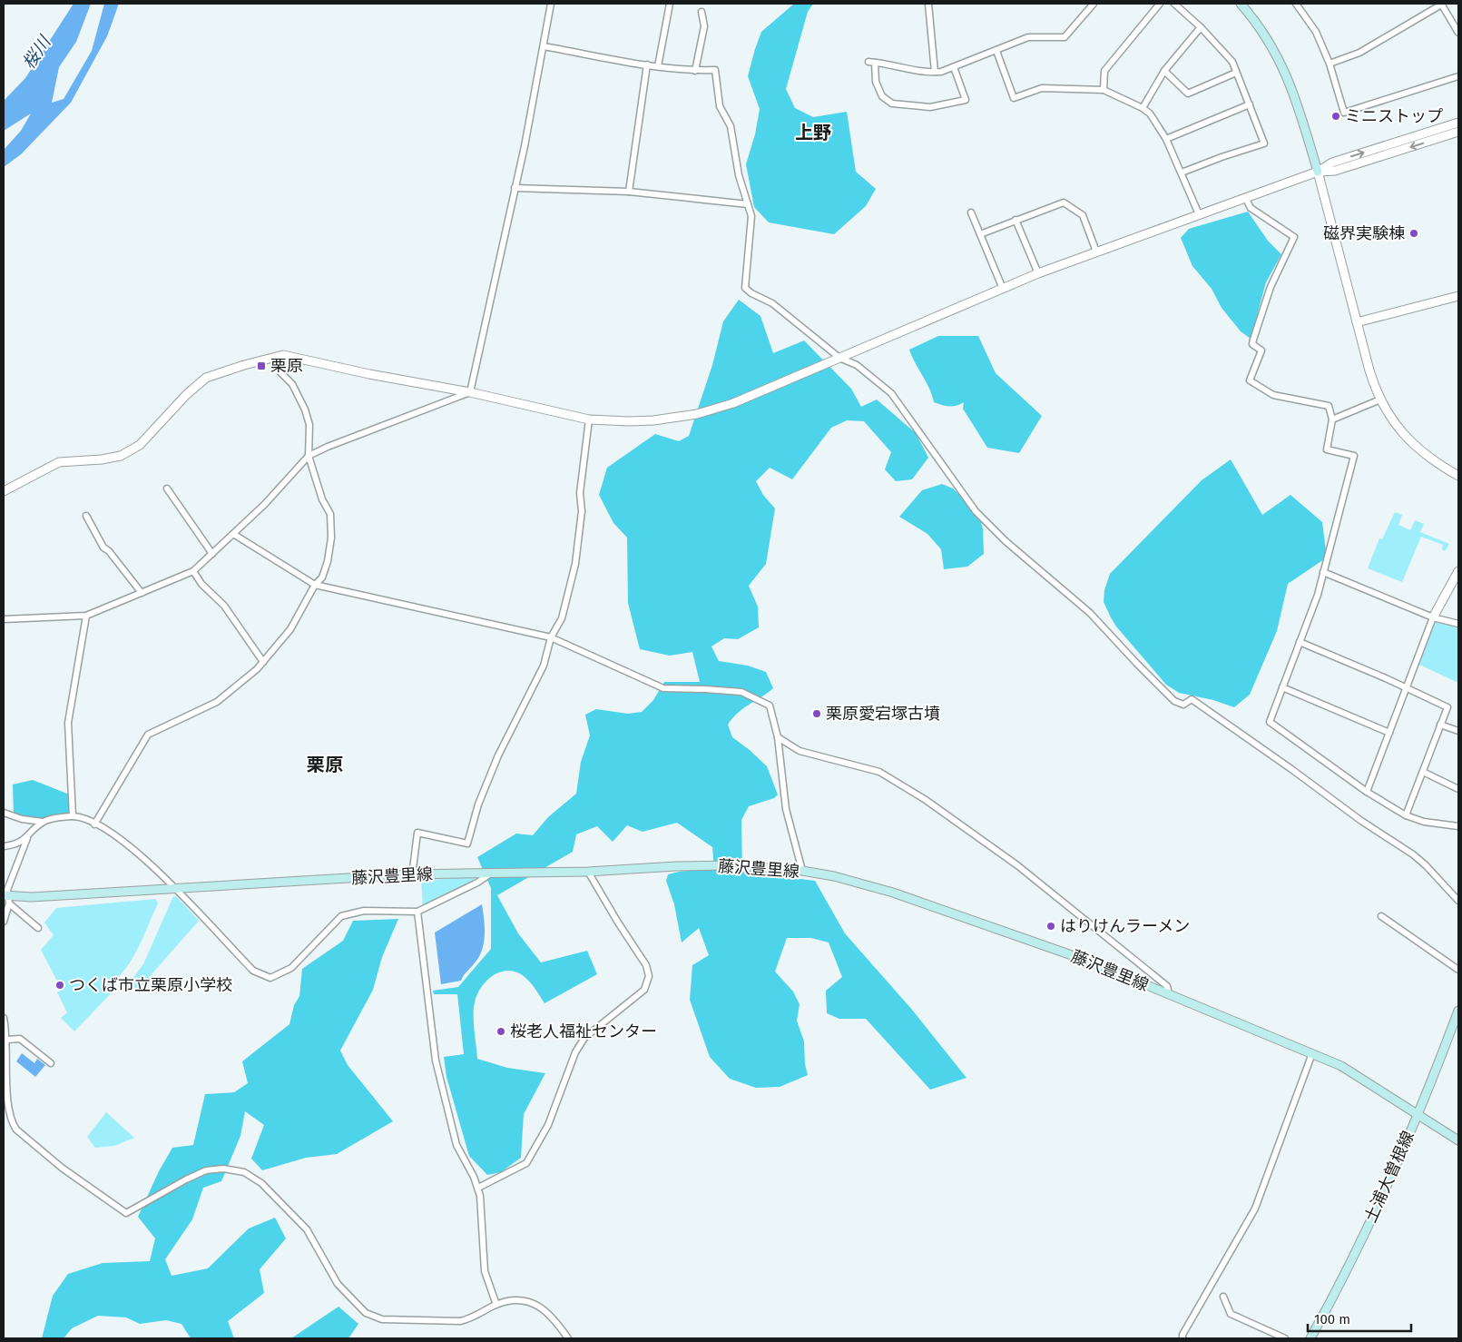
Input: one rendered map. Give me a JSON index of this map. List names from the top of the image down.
{
  "streets": {
    "main road": ["藤沢豊里線", "土浦大曽根線"]
  },
  "crossings": [
    ["藤沢豊里線", "土浦大曽根線"]
  ],
  "districts": ["上野", "栗原"],
  "water": ["桜川"],
  "places": {
    "other": [
      "ミニストップ",
      "磁界実験棟",
      "栗原愛宕塚古墳",
      "はりけんラーメン",
      "つくば市立栗原小学校",
      "桜老人福祉センター"
    ],
    "transit": ["栗原"]
  },
  "scale_bar": "100 m"
}
